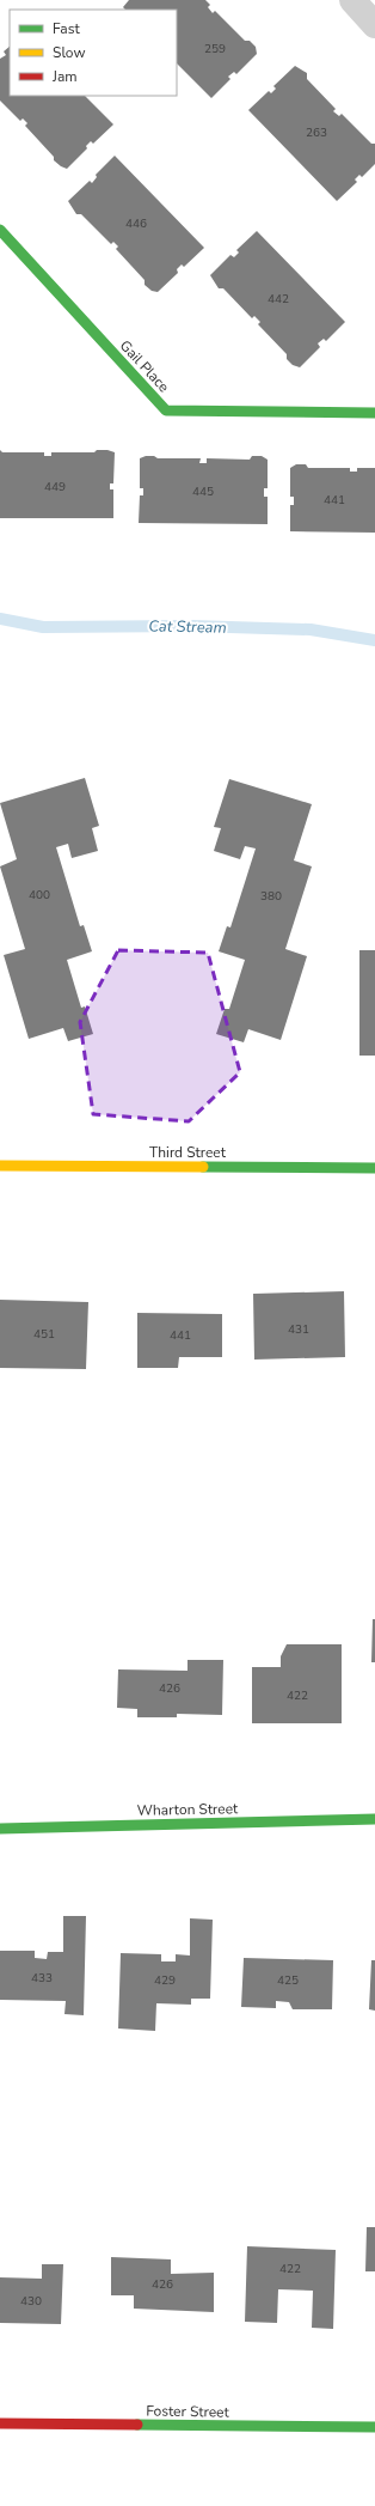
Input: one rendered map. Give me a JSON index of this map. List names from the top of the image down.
{
  "streets": {
    "street": [
      "Gail Place",
      "Third Street",
      "Wharton Street",
      "Foster Street"
    ]
  },
  "water": ["Cat Stream"],
  "house_numbers": [
    "259",
    "263",
    "446",
    "442",
    "449",
    "445",
    "441",
    "400",
    "380",
    "431",
    "451",
    "441",
    "426",
    "422",
    "433",
    "429",
    "425",
    "422",
    "426",
    "430"
  ],
  "legend": ["Fast", "Slow", "Jam"]
}
